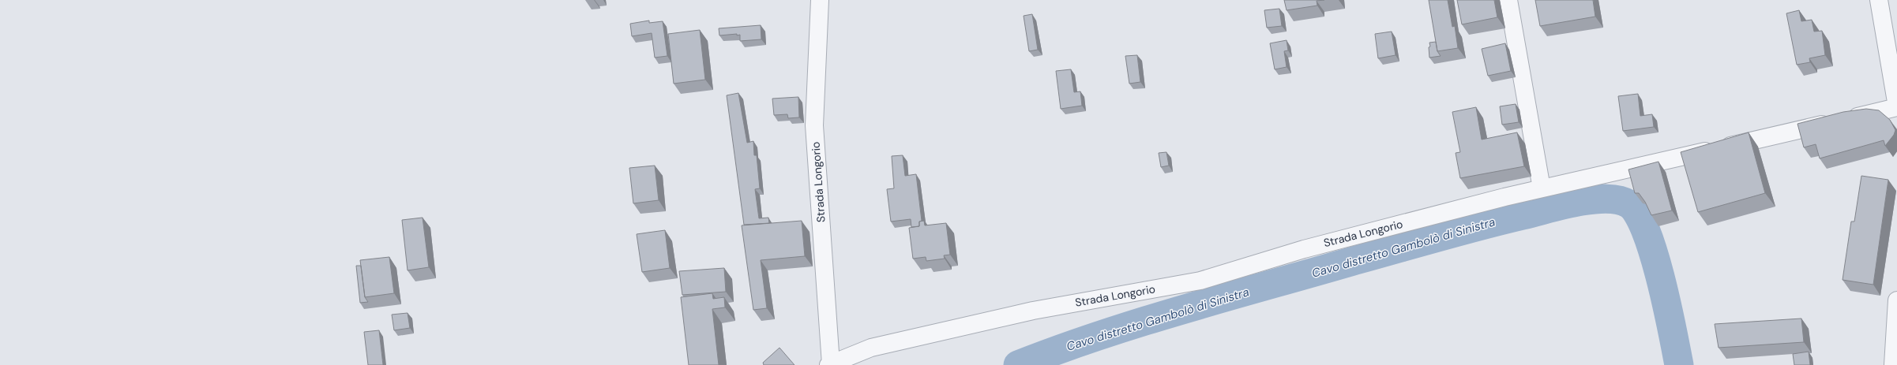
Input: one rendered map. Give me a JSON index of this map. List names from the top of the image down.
{
  "streets": {
    "street": ["Strada Longorio"]
  },
  "water": ["Cavo distretto Gambolò di Sinistra"]
}
